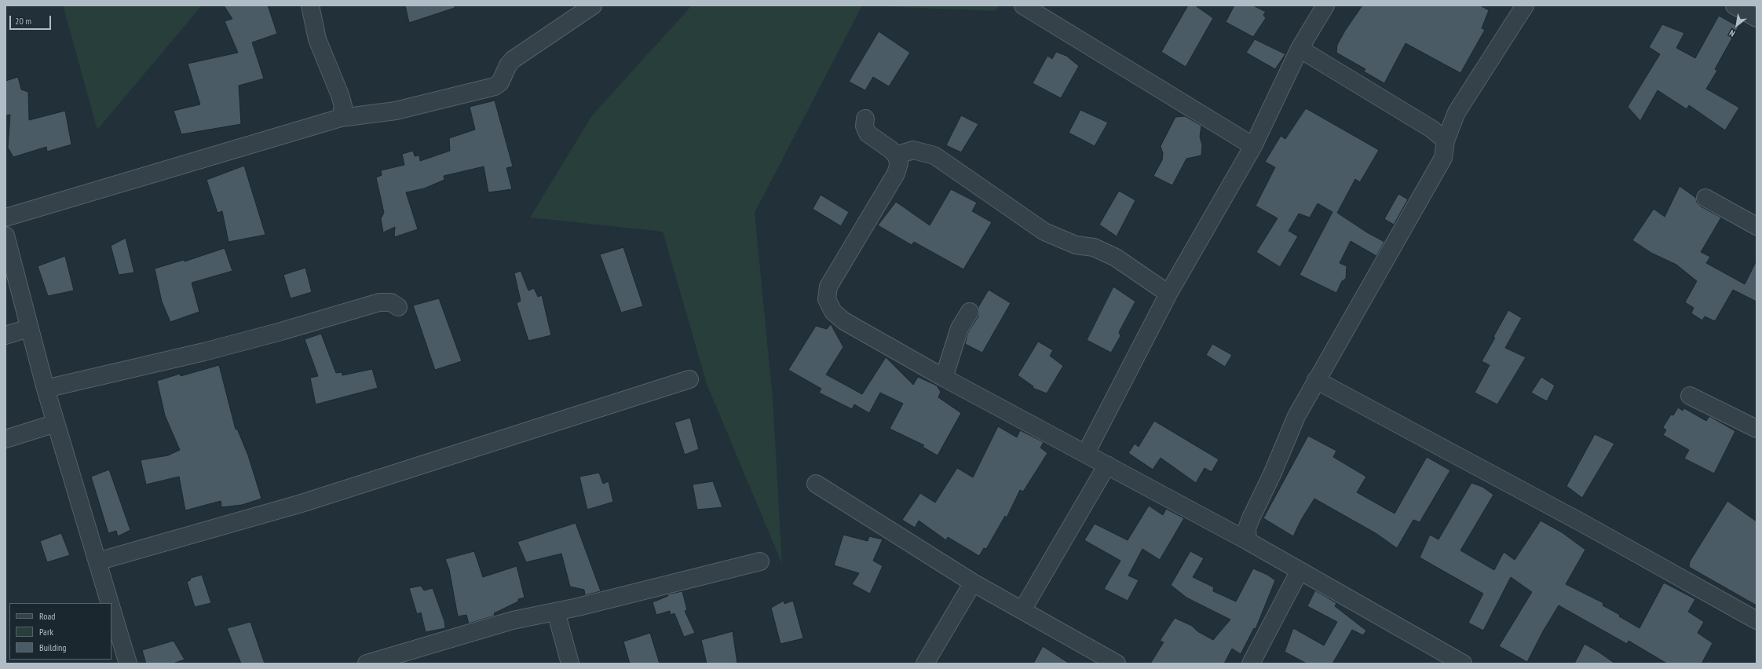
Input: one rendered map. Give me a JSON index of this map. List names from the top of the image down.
{
  "legend": ["Road", "Park", "Building"],
  "scale_bar": "20 m",
  "north": "bottom left"
}
